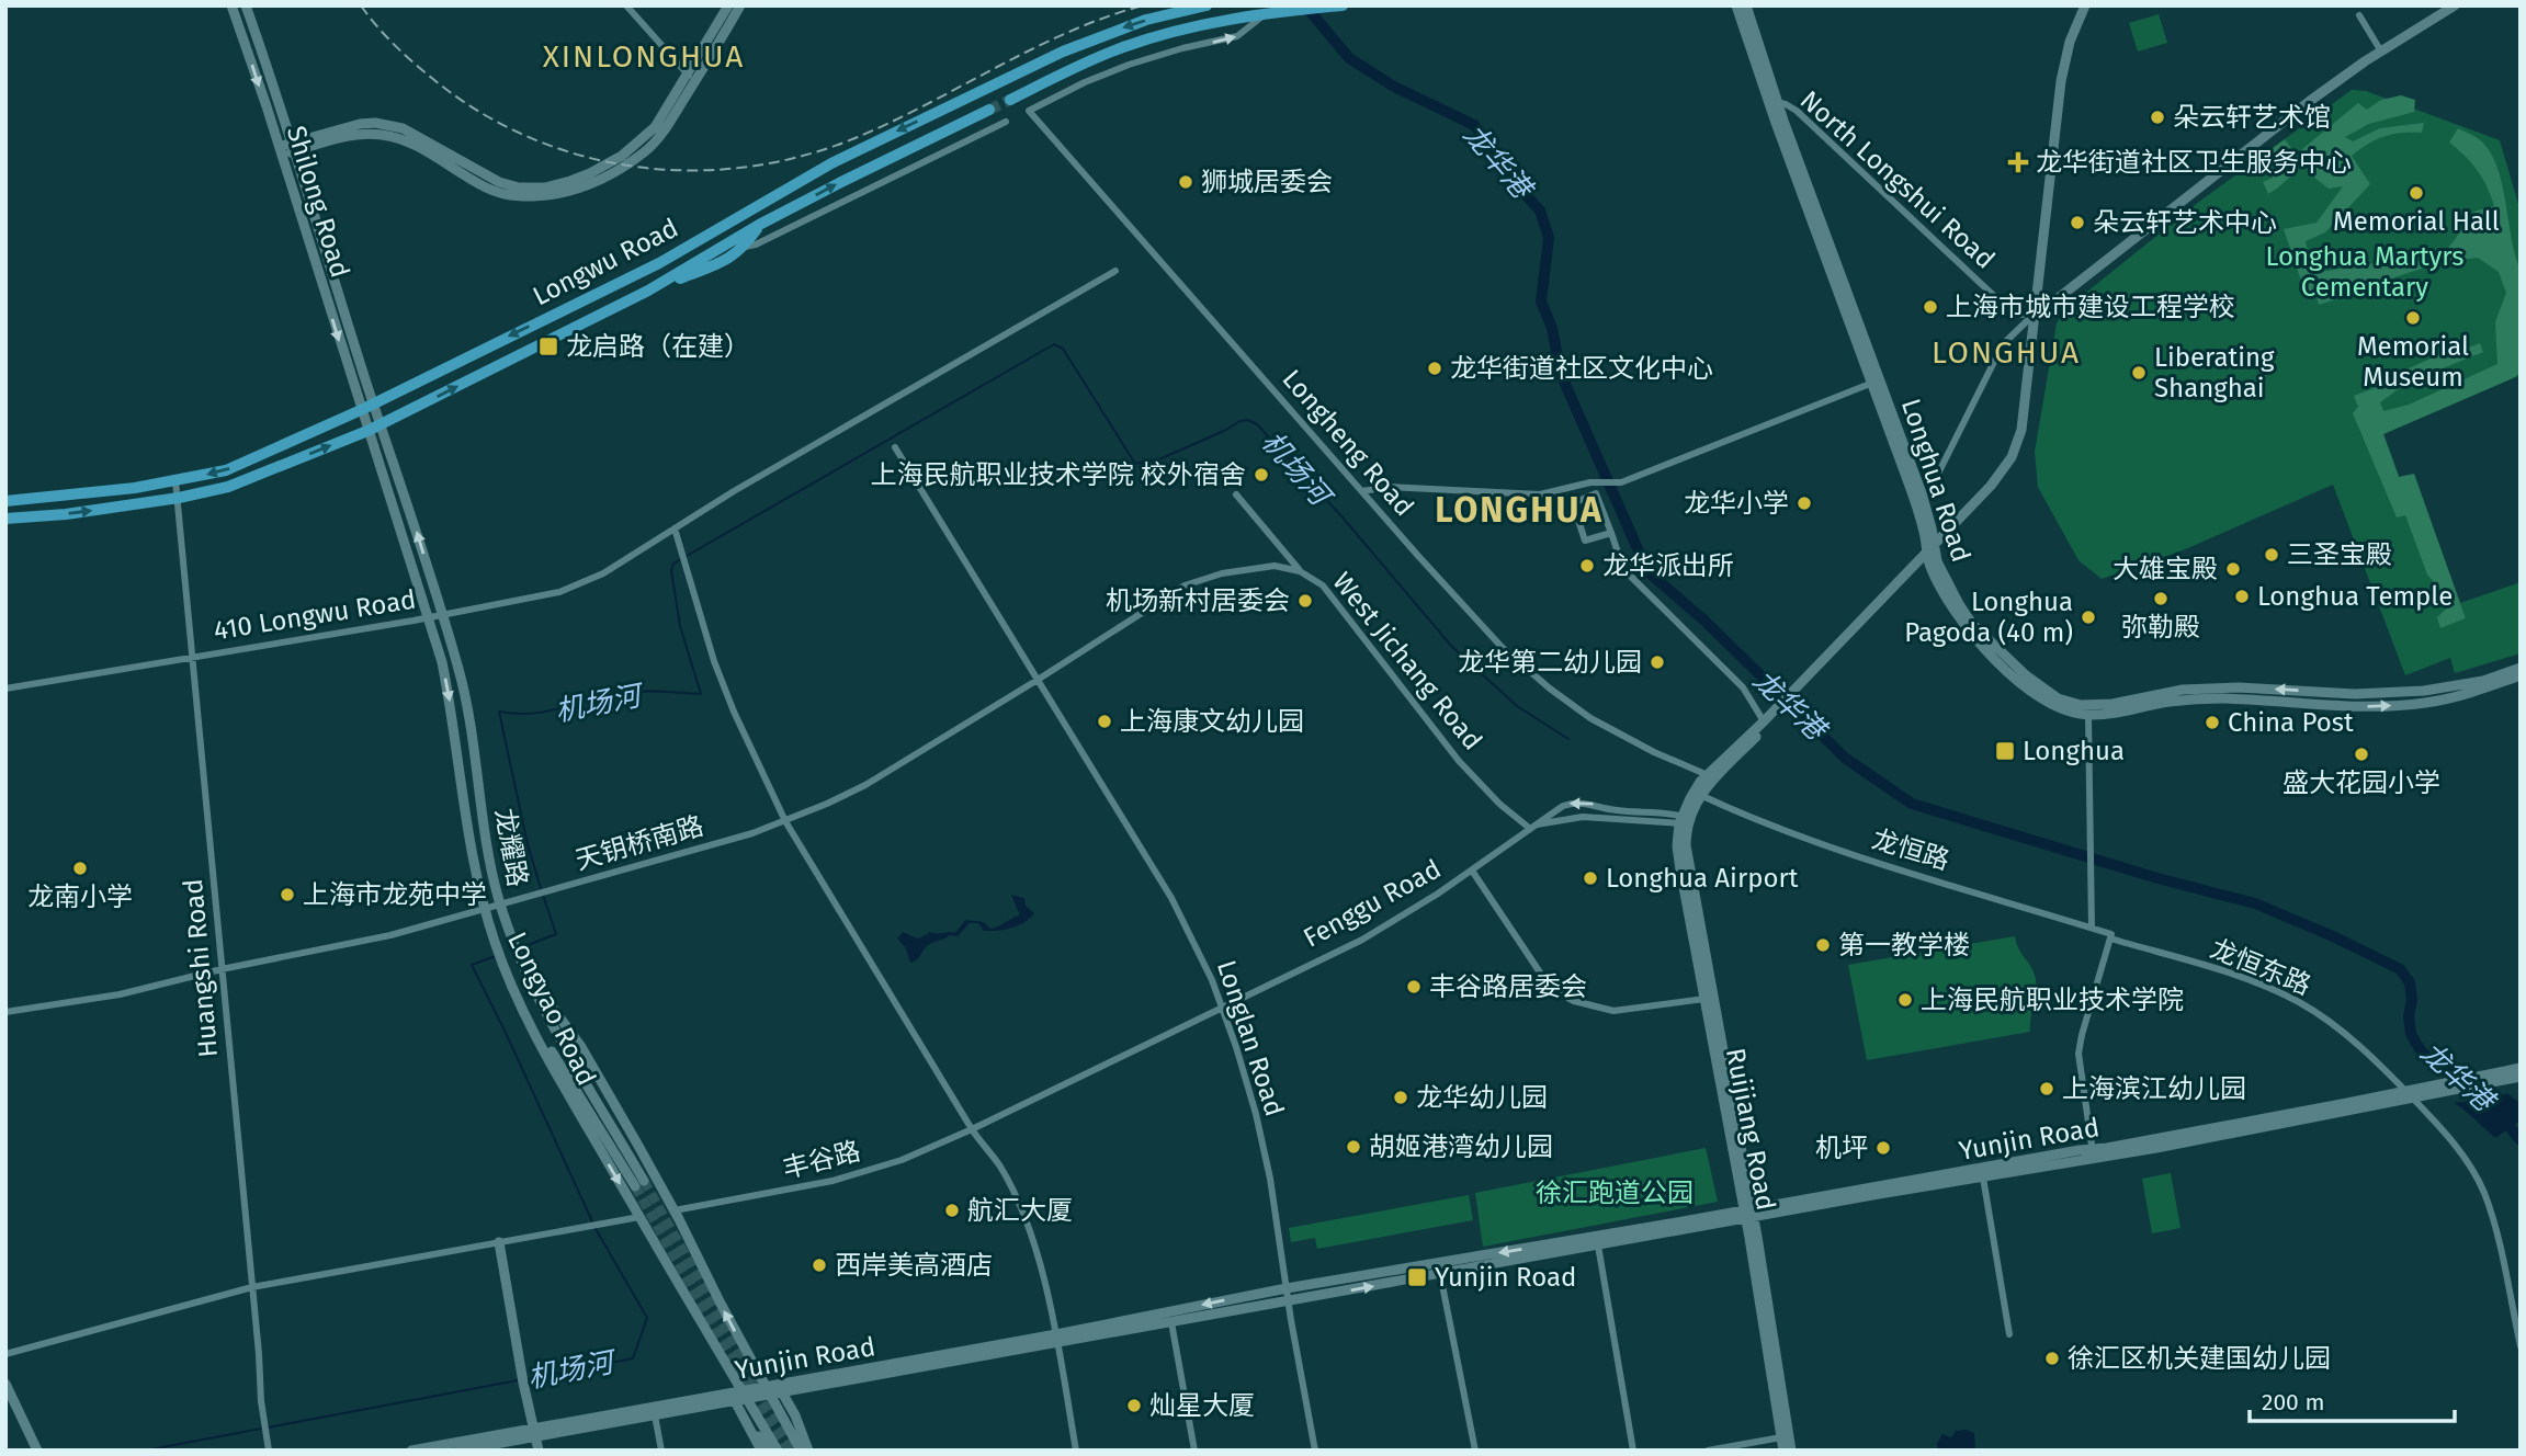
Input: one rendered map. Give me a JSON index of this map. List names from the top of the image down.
{
  "streets": {
    "main road": [
      "North Longshui Road",
      "Shilong Road",
      "Longwu Road",
      "Longhua Road",
      "龙耀路",
      "Longyao Road",
      "Ruijiang Road",
      "Yunjin Road"
    ],
    "street": [
      "Longheng Road",
      "410 Longwu Road",
      "West Jichang Road",
      "天钥桥南路",
      "龙恒路",
      "Fenggu Road",
      "龙恒东路",
      "Huangshi Road",
      "Longlan Road",
      "丰谷路"
    ]
  },
  "crossings": [
    ["North Longshui Road", "Longhua Road"],
    ["Shilong Road", "Longwu Road"],
    ["Shilong Road", "Longyao Road"],
    ["Longwu Road", "Huangshi Road"],
    ["Longwu Road", "Longyao Road"],
    ["410 Longwu Road", "Huangshi Road"],
    ["410 Longwu Road", "Longyao Road"],
    ["West Jichang Road", "天钥桥南路"],
    ["West Jichang Road", "Fenggu Road"],
    ["West Jichang Road", "Longlan Road"],
    ["天钥桥南路", "龙耀路"],
    ["天钥桥南路", "Huangshi Road"],
    ["天钥桥南路", "Longyao Road"],
    ["天钥桥南路", "Longlan Road"],
    ["龙耀路", "Longyao Road"],
    ["龙恒路", "龙恒东路"],
    ["Fenggu Road", "Longlan Road"],
    ["Fenggu Road", "Ruijiang Road"],
    ["Fenggu Road", "丰谷路"],
    ["龙恒东路", "Yunjin Road"],
    ["Longyao Road", "Yunjin Road"],
    ["Longyao Road", "丰谷路"],
    ["Longlan Road", "Yunjin Road"],
    ["Ruijiang Road", "Yunjin Road"]
  ],
  "districts": ["XINLONGHUA", "LONGHUA", "LONGHUA"],
  "water": ["龙华港", "机场河"],
  "parks": ["Longhua Martyrs Cementary", "徐汇跑道公园"],
  "places": {
    "other": [
      "朵云轩艺术馆",
      "狮城居委会",
      "Memorial Hall",
      "朵云轩艺术中心",
      "上海市城市建设工程学校",
      "Memorial Museum",
      "龙华街道社区文化中心",
      "Liberating Shanghai",
      "上海民航职业技术学院 校外宿舍",
      "龙华小学",
      "三圣宝殿",
      "龙华派出所",
      "大雄宝殿",
      "Longhua Temple",
      "弥勒殿",
      "机场新村居委会",
      "Longhua Pagoda (40 m)",
      "龙华第二幼儿园",
      "上海康文幼儿园",
      "China Post",
      "盛大花园小学",
      "龙南小学",
      "Longhua Airport",
      "上海市龙苑中学",
      "第一教学楼",
      "丰谷路居委会",
      "上海民航职业技术学院",
      "上海滨江幼儿园",
      "龙华幼儿园",
      "胡姬港湾幼儿园",
      "机坪",
      "航汇大厦",
      "西岸美高酒店",
      "徐汇区机关建国幼儿园",
      "灿星大厦"
    ],
    "health": ["龙华街道社区卫生服务中心"],
    "transit": ["龙启路（在建）", "Longhua", "Yunjin Road"]
  },
  "scale_bar": "200 m"
}
